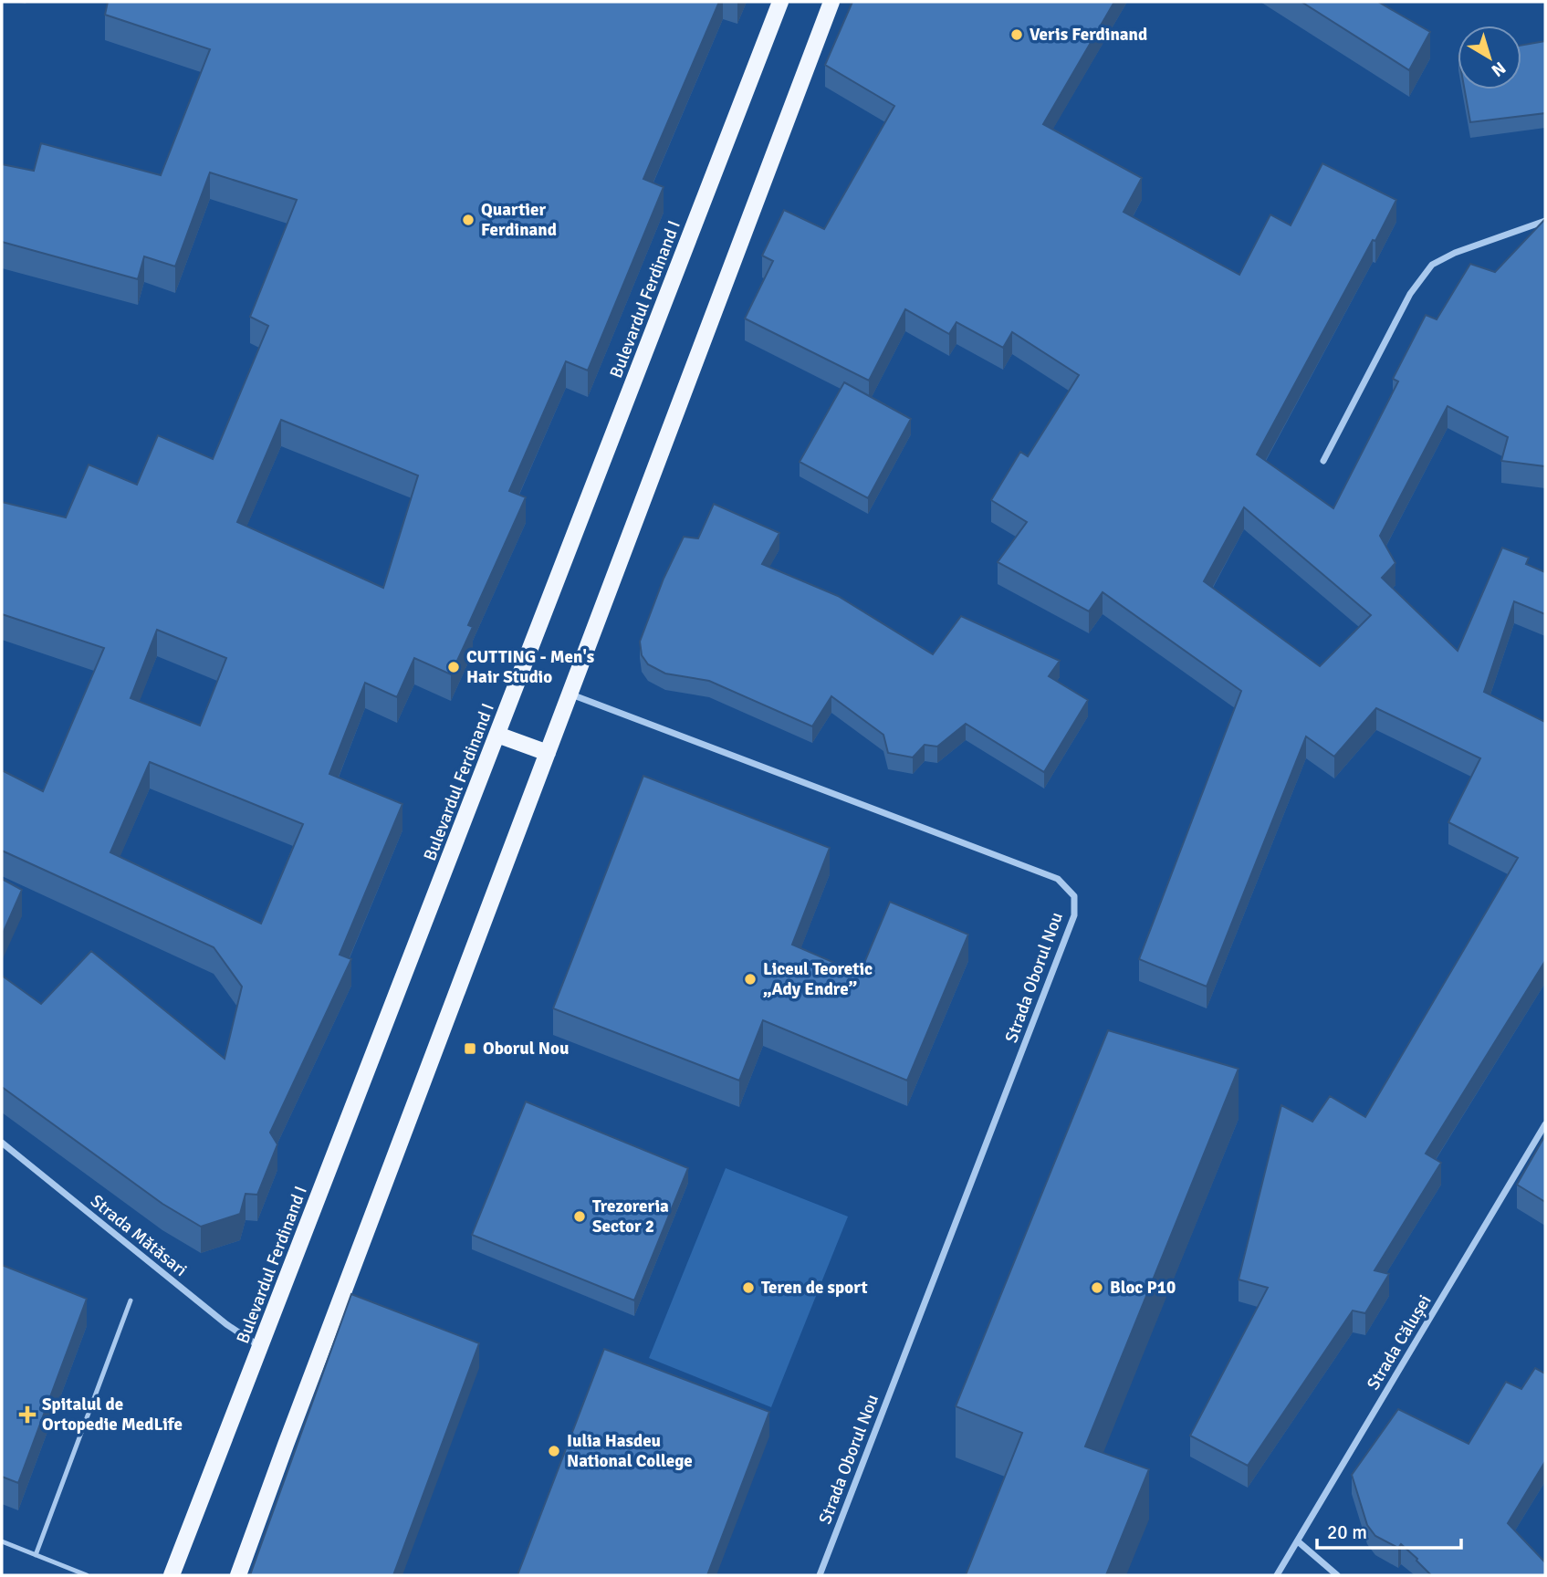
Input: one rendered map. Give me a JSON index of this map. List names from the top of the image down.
{
  "streets": {
    "main road": ["Bulevardul Ferdinand I"],
    "street": ["Strada Oborul Nou", "Strada Mătăsari", "Strada Călușei"]
  },
  "crossings": [
    ["Bulevardul Ferdinand I", "Strada Mătăsari"]
  ],
  "places": {
    "other": [
      "Veris Ferdinand",
      "Quartier Ferdinand",
      "CUTTING - Men's Hair Studio",
      "Liceul Teoretic „Ady Endre”",
      "Trezoreria Sector 2",
      "Teren de sport",
      "Bloc P10",
      "Iulia Hasdeu National College"
    ],
    "transit": ["Oborul Nou"],
    "health": ["Spitalul de Ortopedie MedLife"]
  },
  "scale_bar": "20 m",
  "north": "bottom right"
}
